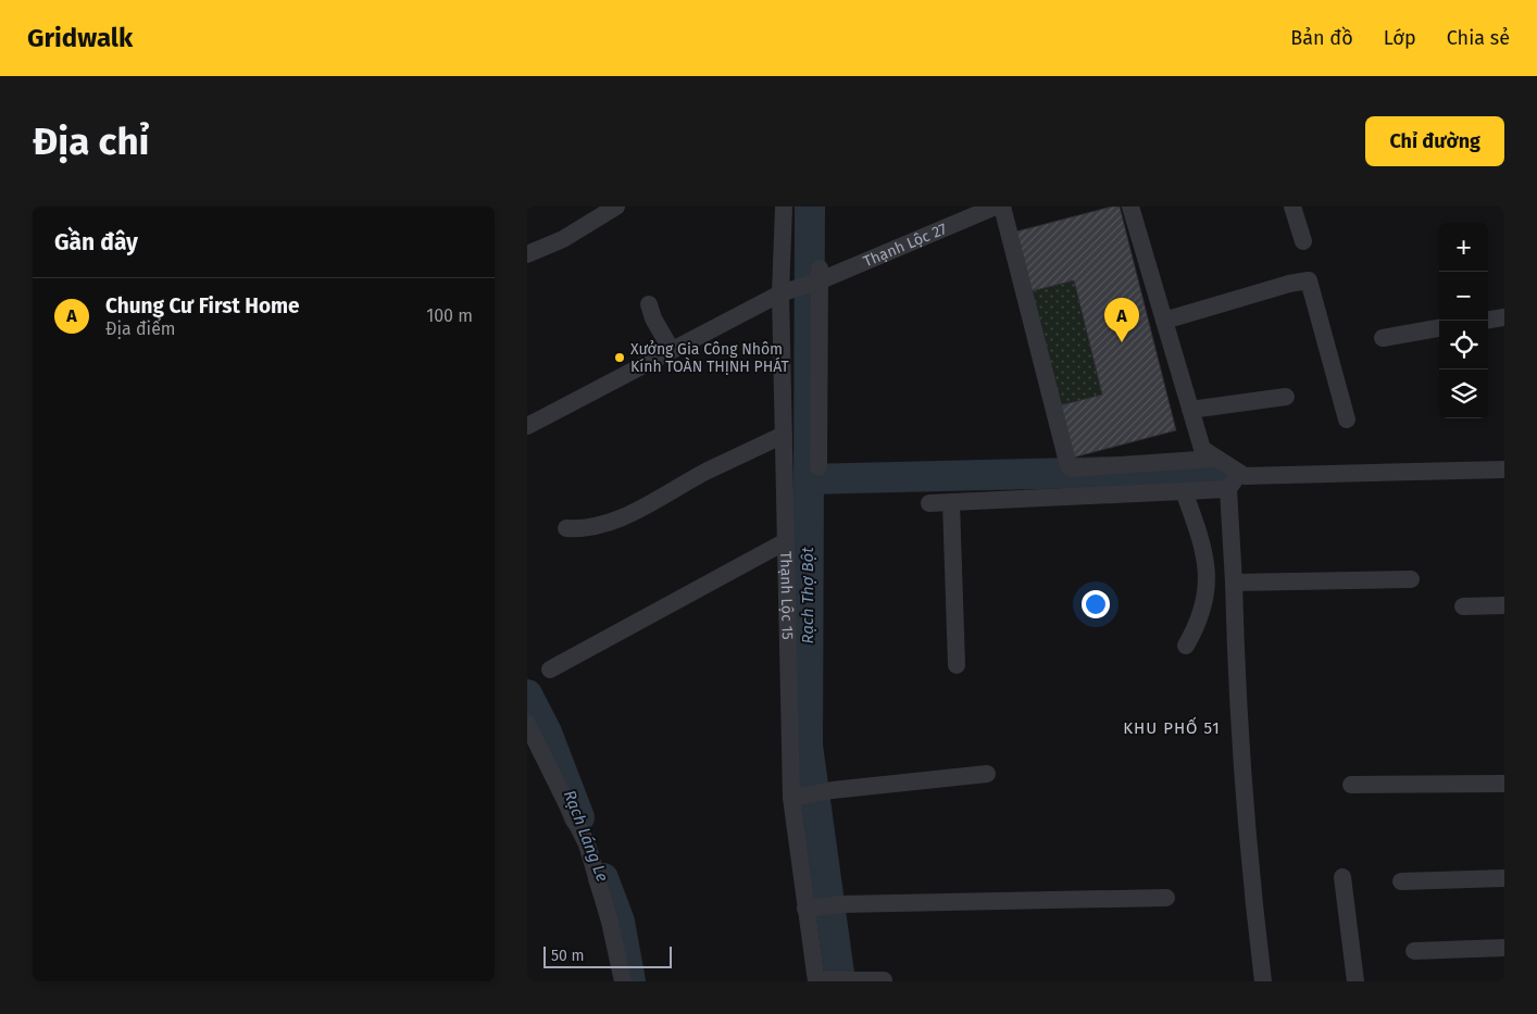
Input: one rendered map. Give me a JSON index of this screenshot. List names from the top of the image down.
{
  "streets": {
    "street": ["Thạnh Lộc 27", "Thạnh Lộc 15"]
  },
  "crossings": [
    ["Thạnh Lộc 27", "Thạnh Lộc 15"]
  ],
  "districts": ["KHU PHỐ 51"],
  "water": ["Rạch Thợ Bột", "Rạch Láng Le"],
  "places": ["Xưởng Gia Công Nhôm Kính TOÀN THỊNH PHÁT"],
  "scale_bar": "50 m",
  "page": {
    "header": "Gridwalk",
    "nav": ["Bản đồ", "Lớp", "Chia sẻ"],
    "buttons": "Chỉ đường",
    "title": "Địa chỉ",
    "heading": "Gần đây",
    "map_buttons": ["+", "−"],
    "list": [
      {
        "mark": "A",
        "name": "Chung Cư First Home",
        "note": "Địa điểm",
        "value": "100 m"
      }
    ],
    "pins": "A",
    "scale": "50 m"
  }
}
